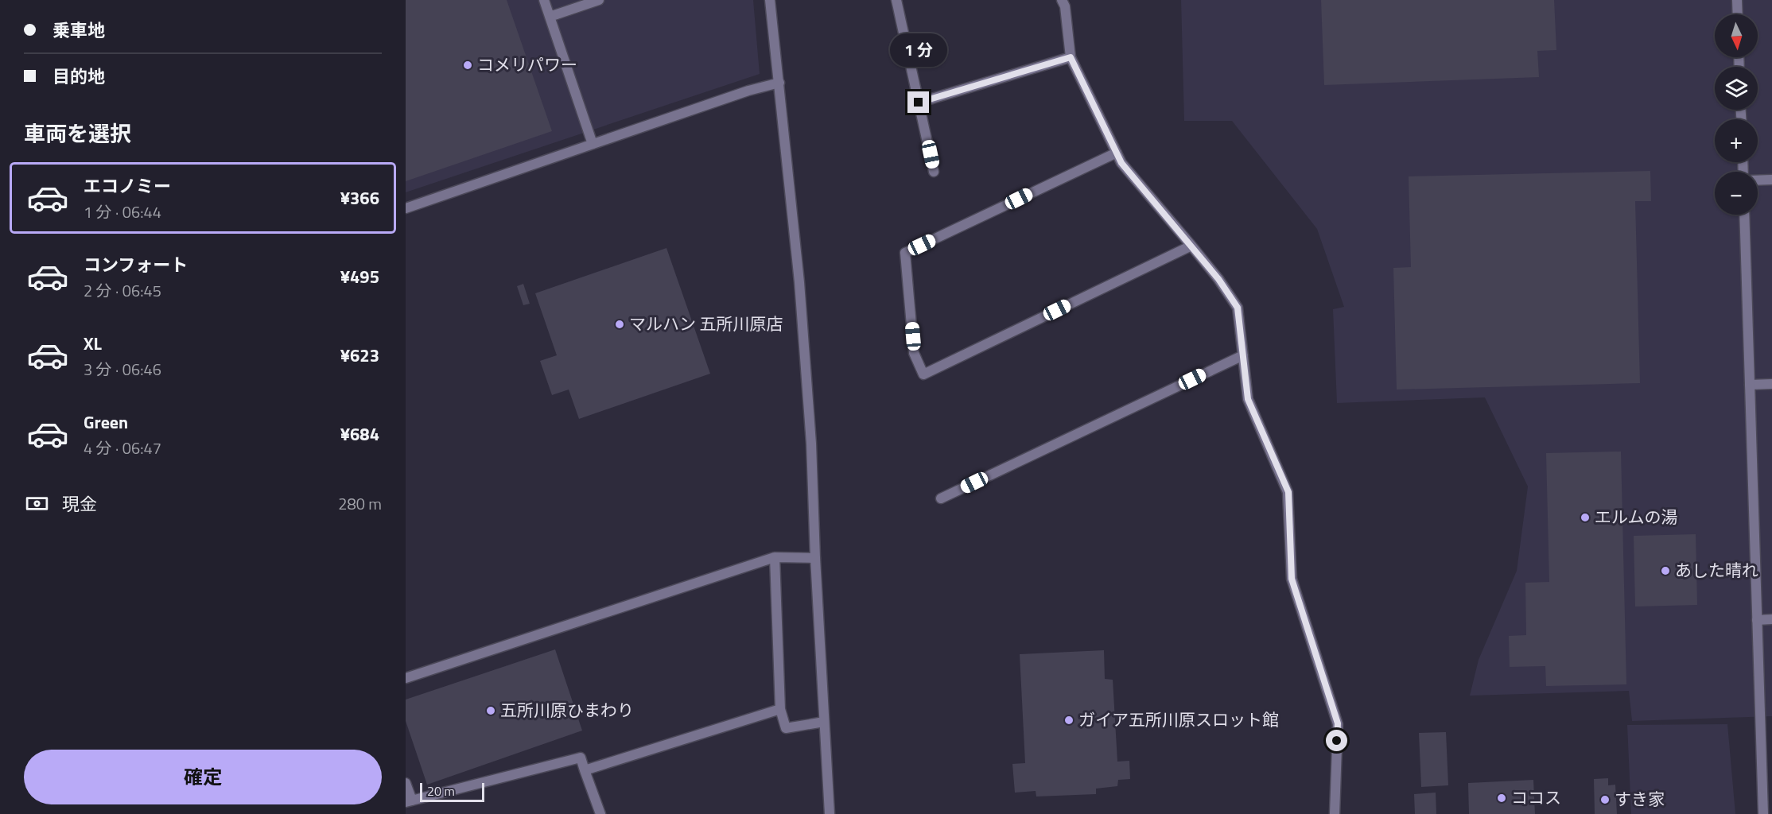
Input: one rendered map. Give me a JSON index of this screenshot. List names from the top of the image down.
{
  "places": [
    "コメリパワー",
    "マルハン 五所川原店",
    "エルムの湯",
    "あした晴れ",
    "五所川原ひまわり",
    "ガイア五所川原スロット館",
    "ココス",
    "すき家"
  ],
  "scale_bar": "20 m",
  "north": "bottom",
  "page": {
    "banner": ["乗車地", "目的地"],
    "map_buttons": ["+", "−"],
    "bubble": "1 分",
    "heading": "車両を選択",
    "list": [
      {
        "name": "エコノミー",
        "note": "1 分 · 06:44",
        "value": "¥366"
      },
      {
        "name": "コンフォート",
        "note": "2 分 · 06:45",
        "value": "¥495"
      },
      {
        "name": "XL",
        "note": "3 分 · 06:46",
        "value": "¥623"
      },
      {
        "name": "Green",
        "note": "4 分 · 06:47",
        "value": "¥684"
      }
    ],
    "pay": ["現金", "280 m"],
    "buttons": "確定",
    "scale": "20 m"
  }
}
